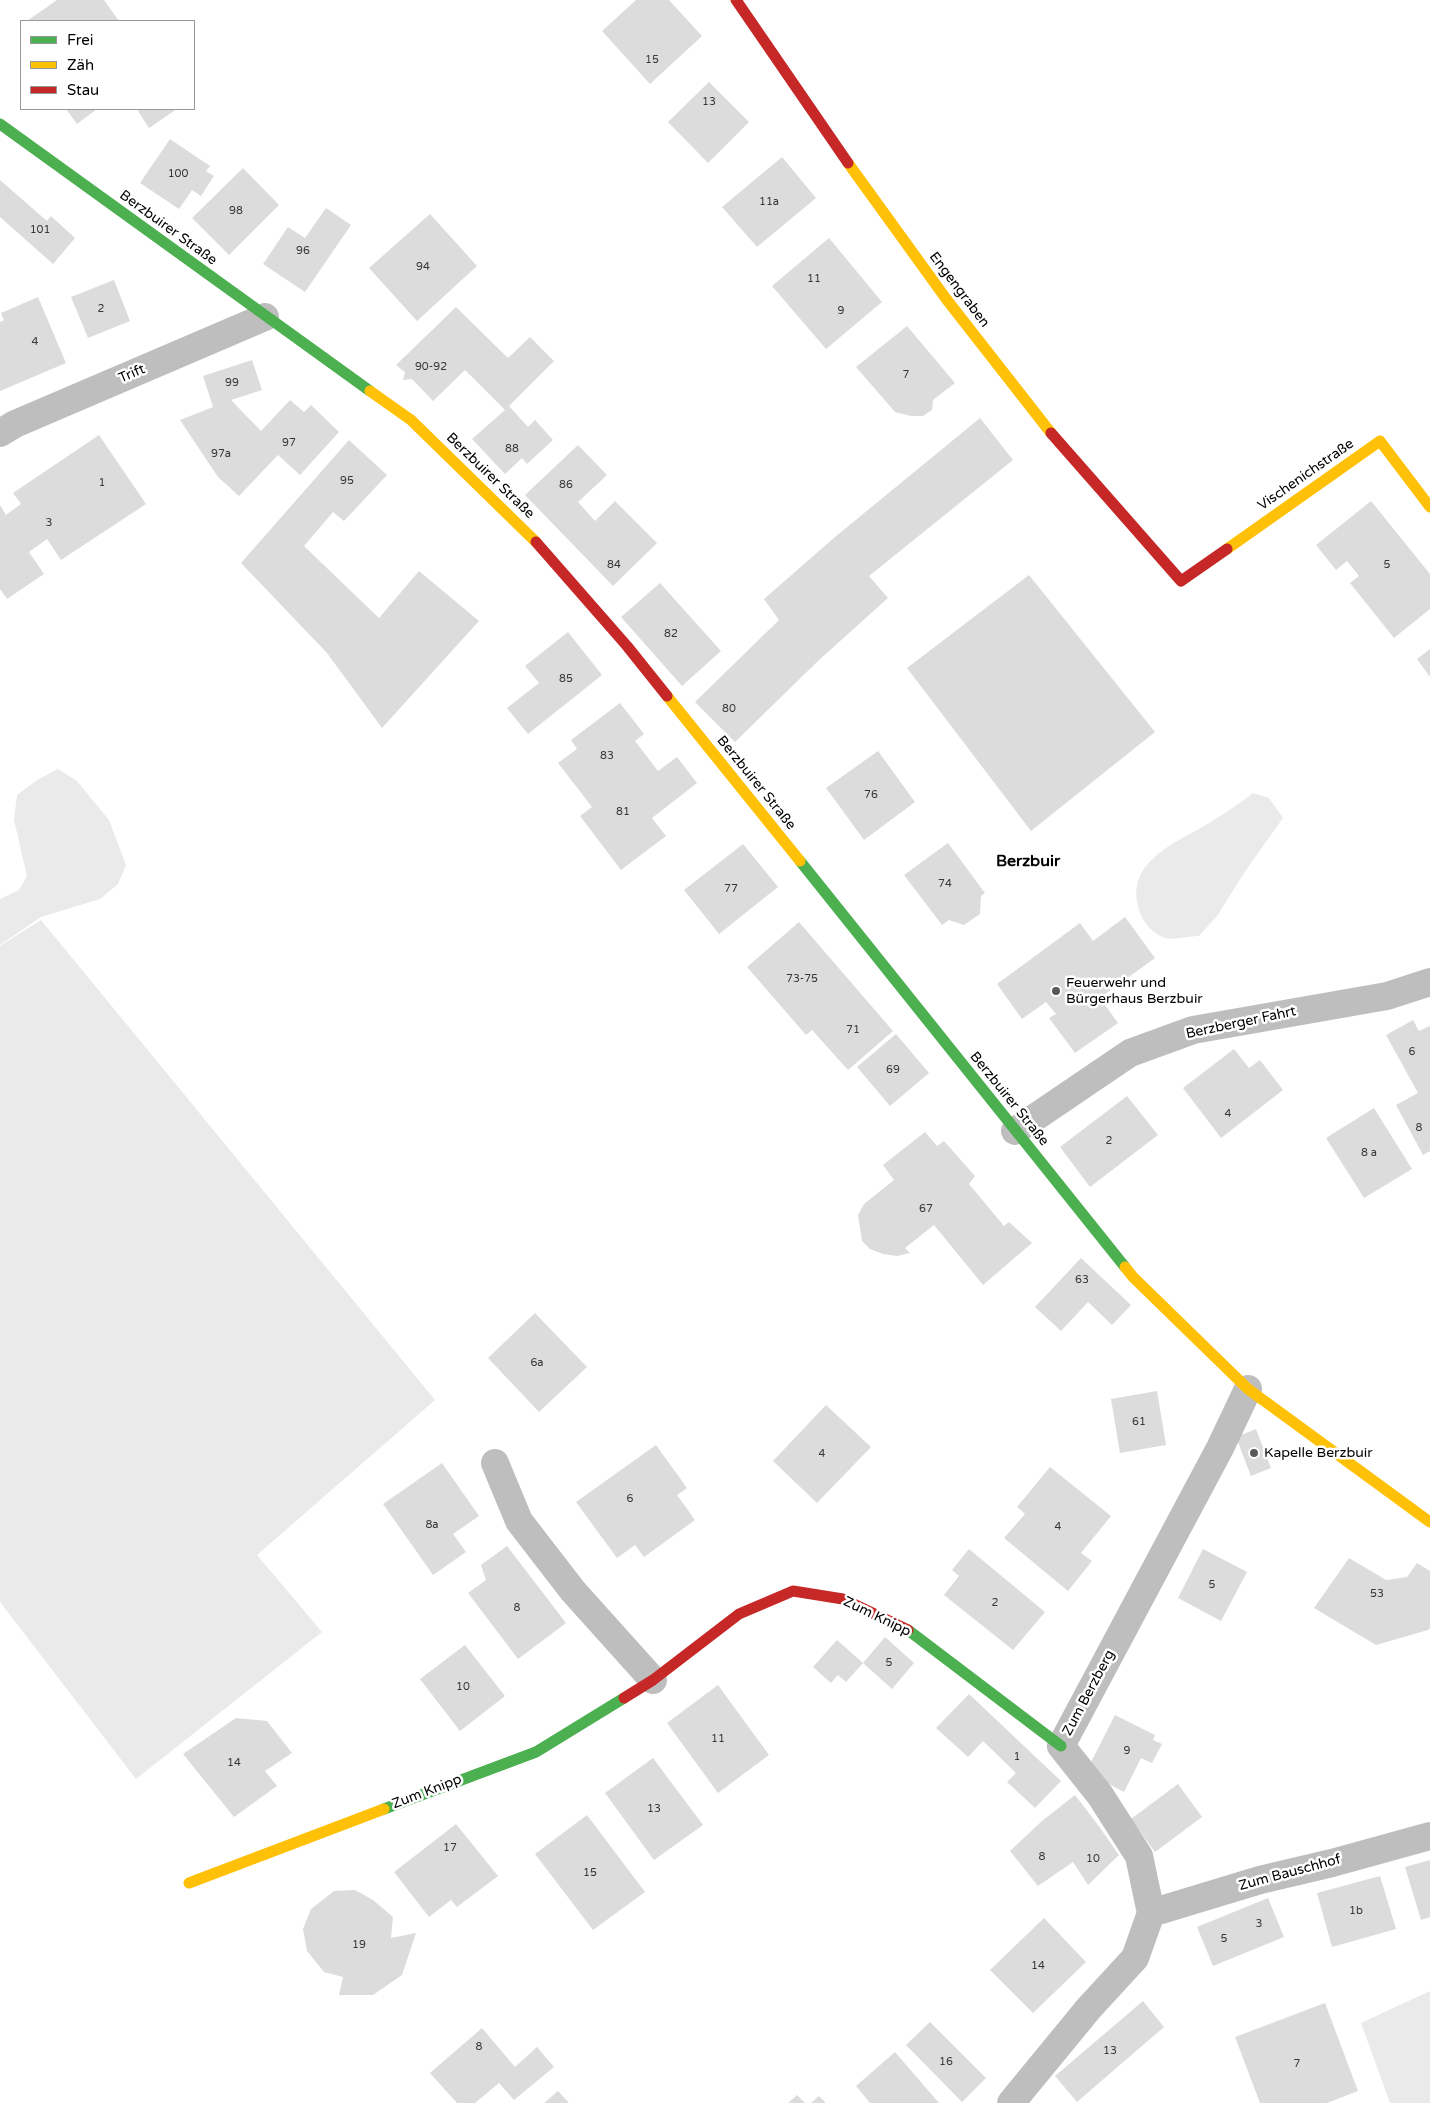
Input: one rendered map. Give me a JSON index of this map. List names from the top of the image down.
{
  "streets": {
    "street": [
      "Berzbuirer Straße",
      "Engengraben",
      "Trift",
      "Vischenichstraße",
      "Berzberger Fahrt",
      "Zum Knipp",
      "Zum Berzberg",
      "Zum Bauschhof"
    ]
  },
  "crossings": [
    ["Berzbuirer Straße", "Trift"],
    ["Berzbuirer Straße", "Berzberger Fahrt"],
    ["Berzbuirer Straße", "Zum Berzberg"],
    ["Engengraben", "Vischenichstraße"],
    ["Zum Knipp", "Zum Berzberg"],
    ["Zum Berzberg", "Zum Bauschhof"]
  ],
  "districts": ["Berzbuir"],
  "places": ["Feuerwehr und Bürgerhaus Berzbuir", "Kapelle Berzbuir"],
  "house_numbers": [
    "15",
    "13",
    "100",
    "11a",
    "98",
    "101",
    "96",
    "94",
    "11",
    "2",
    "9",
    "4",
    "90-92",
    "7",
    "99",
    "97",
    "88",
    "97a",
    "95",
    "1",
    "86",
    "3",
    "84",
    "5",
    "82",
    "85",
    "80",
    "83",
    "76",
    "81",
    "74",
    "77",
    "73-75",
    "71",
    "6",
    "69",
    "4",
    "8",
    "2",
    "8 a",
    "67",
    "63",
    "6a",
    "61",
    "4",
    "6",
    "8a",
    "4",
    "5",
    "53",
    "2",
    "8",
    "5",
    "10",
    "11",
    "9",
    "1",
    "14",
    "13",
    "17",
    "8",
    "10",
    "15",
    "1b",
    "3",
    "5",
    "19",
    "14",
    "8",
    "13",
    "16",
    "7"
  ],
  "legend": ["Frei", "Zäh", "Stau"]
}
